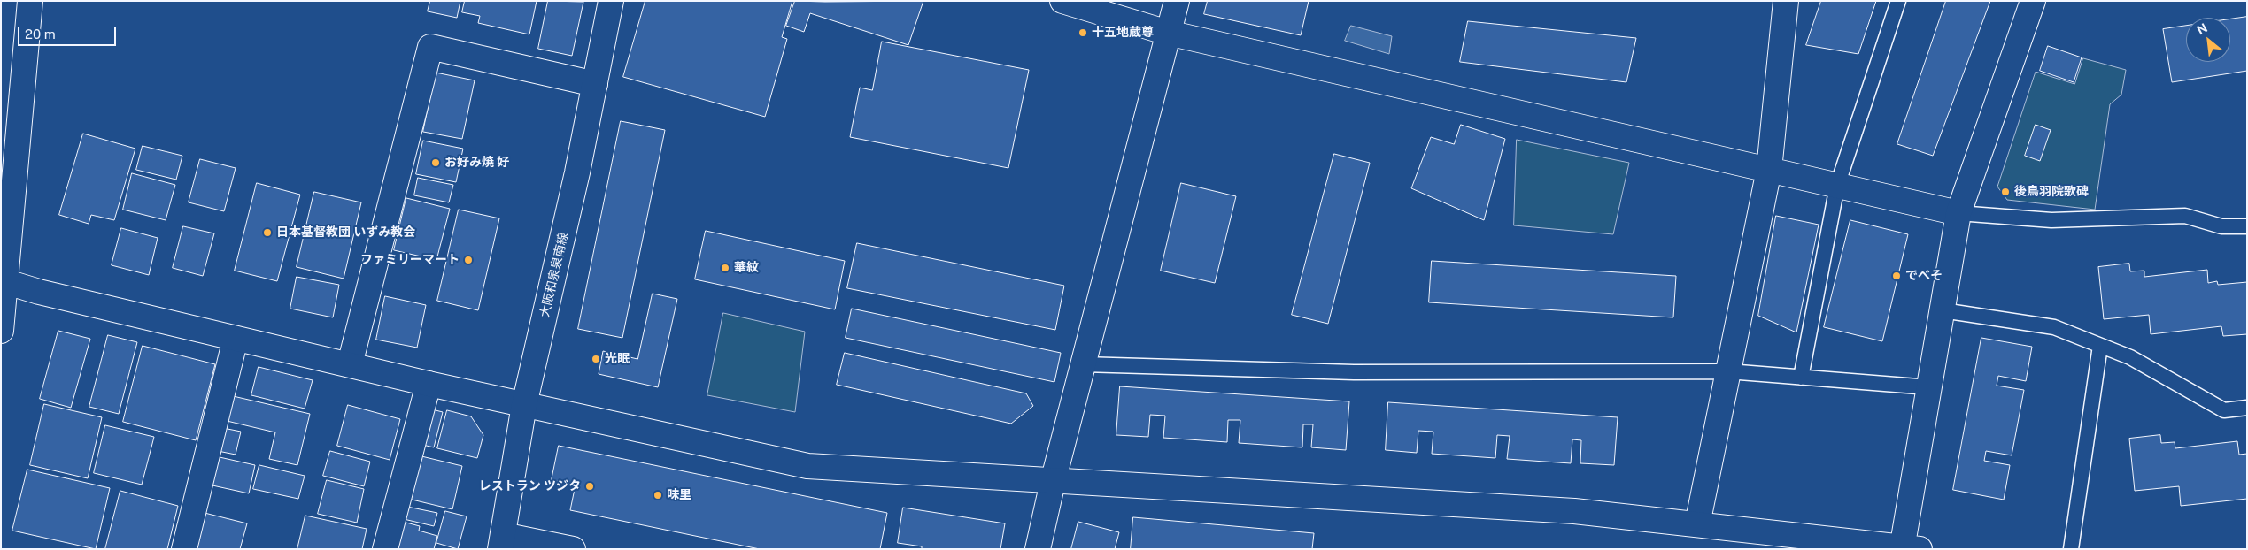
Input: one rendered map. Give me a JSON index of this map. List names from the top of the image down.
{
  "streets": {
    "street": ["大阪和泉泉南線"]
  },
  "places": [
    "十五地蔵尊",
    "お好み焼 好",
    "後鳥羽院歌碑",
    "日本基督教団 いずみ教会",
    "ファミリーマート",
    "華紋",
    "でべそ",
    "光眠",
    "レストラン ツジタ",
    "味里"
  ],
  "scale_bar": "20 m",
  "north": "top left"
}
